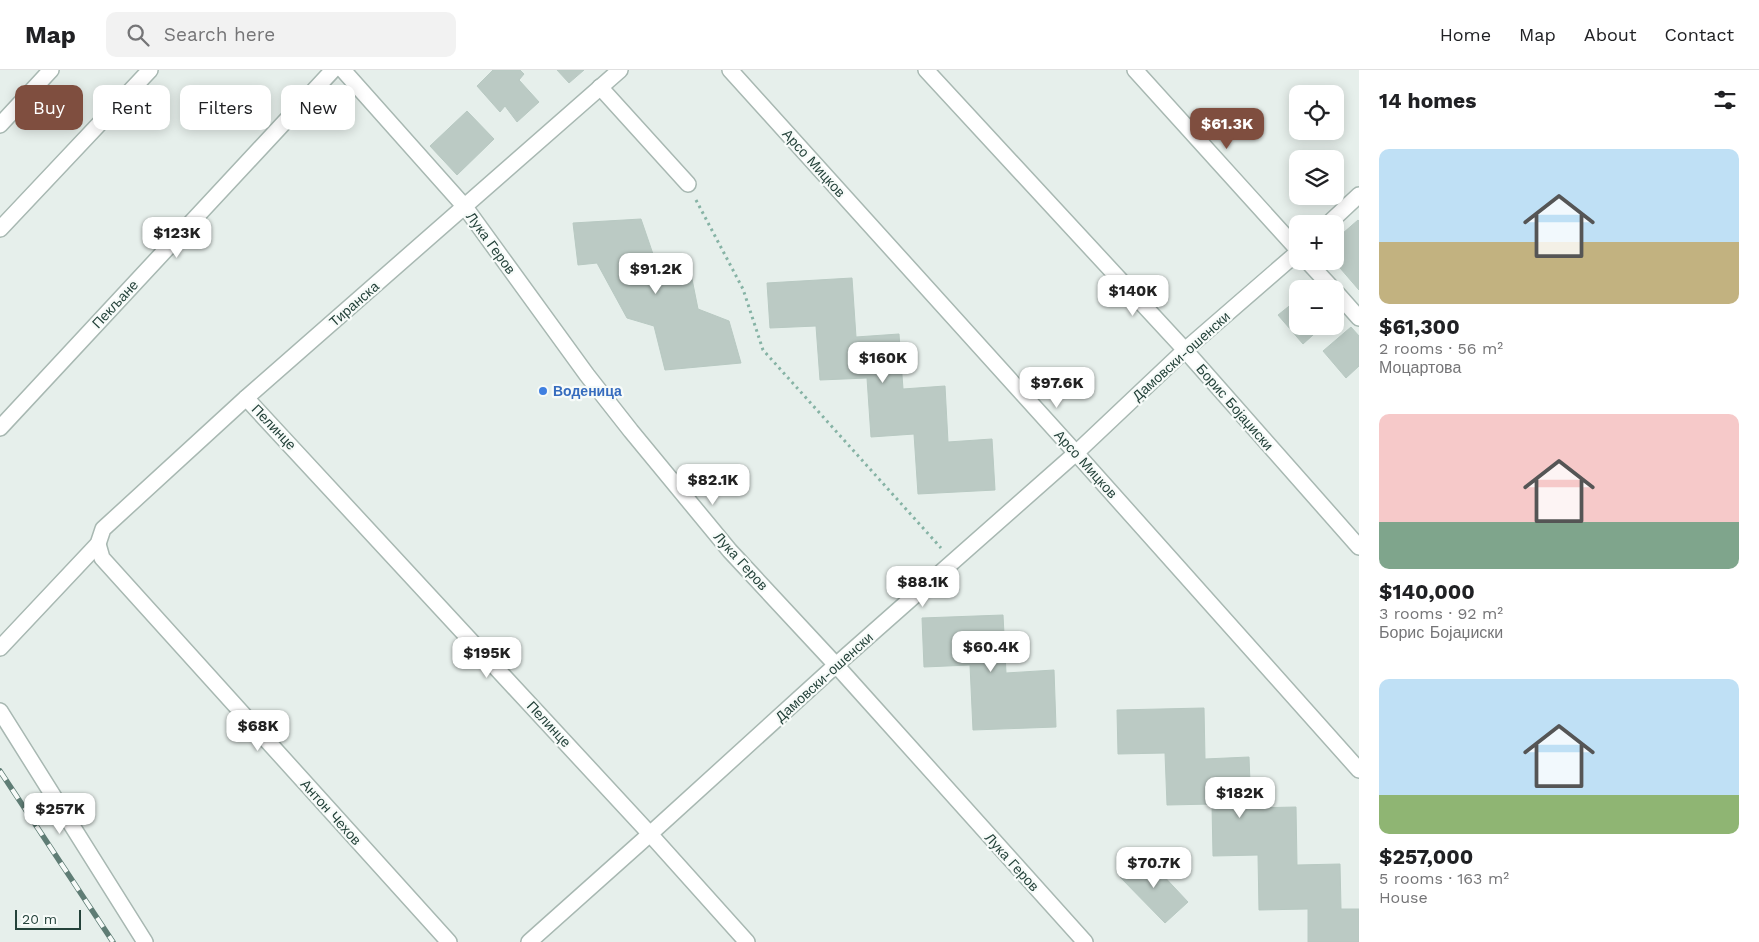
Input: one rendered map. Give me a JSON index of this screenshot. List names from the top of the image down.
{
  "streets": {
    "street": [
      "Арсо Мицков",
      "Лука Геров",
      "Пекљане",
      "Тиранска",
      "Дамовски-ошенски",
      "Борис Бојаџиски",
      "Пелинце",
      "Антон Чехов"
    ]
  },
  "crossings": [
    ["Арсо Мицков", "Дамовски-ошенски"],
    ["Лука Геров", "Тиранска"],
    ["Лука Геров", "Дамовски-ошенски"],
    ["Тиранска", "Пелинце"],
    ["Тиранска", "Антон Чехов"],
    ["Дамовски-ошенски", "Борис Бојаџиски"],
    ["Дамовски-ошенски", "Пелинце"]
  ],
  "places": ["Воденица"],
  "scale_bar": "20 m",
  "page": {
    "header": "Map",
    "search": "Search here",
    "nav": [
      "Home",
      "Map",
      "About",
      "Contact"
    ],
    "heading": "14 homes",
    "map_buttons": ["+", "−"],
    "chip": [
      "Buy",
      "Rent",
      "Filters",
      "New"
    ],
    "price": [
      "$61.3K",
      "$123K",
      "$91.2K",
      "$140K",
      "$160K",
      "$97.6K",
      "$82.1K",
      "$88.1K",
      "$60.4K",
      "$195K",
      "$68K",
      "$182K",
      "$257K",
      "$70.7K"
    ],
    "list": [
      {
        "name": "$61,300",
        "note": "2 rooms · 56 m² · Моцартова"
      },
      {
        "name": "$140,000",
        "note": "3 rooms · 92 m² · Борис Бојаџиски"
      },
      {
        "name": "$257,000",
        "note": "5 rooms · 163 m² · House"
      }
    ],
    "scale": "20 m"
  }
}
